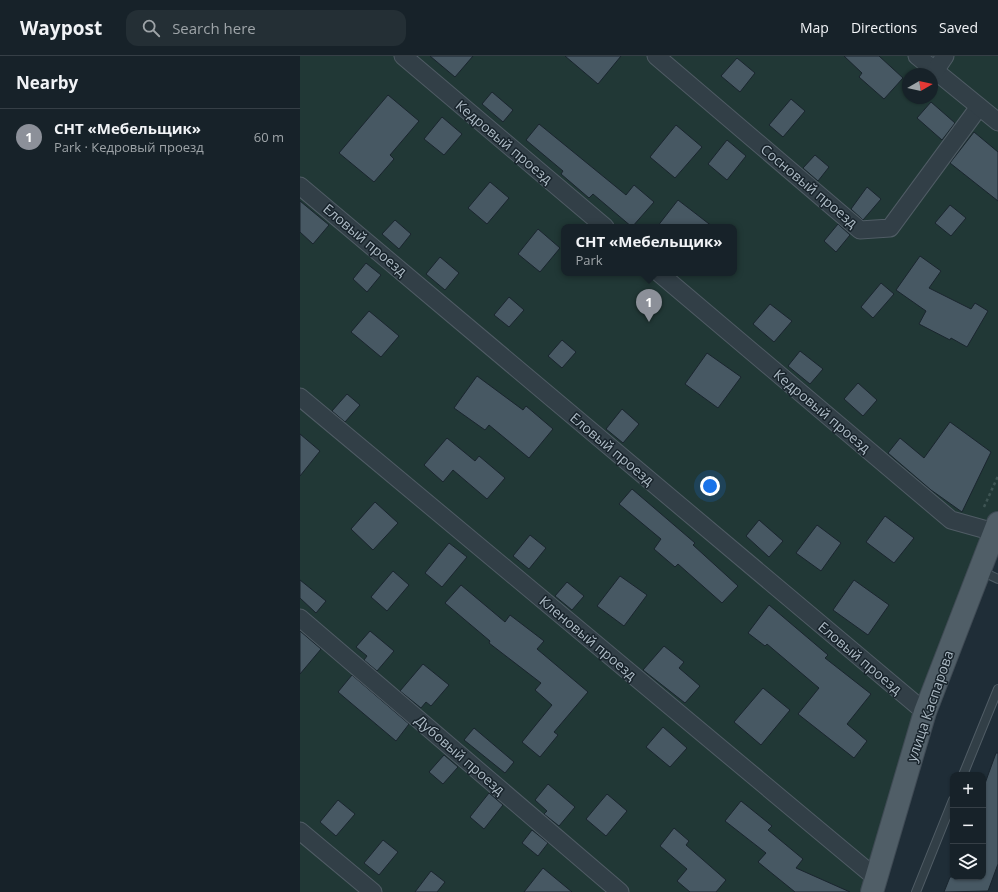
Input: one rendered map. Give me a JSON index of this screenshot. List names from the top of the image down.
{
  "streets": {
    "main road": ["улица Каспарова"],
    "street": [
      "Кедровый проезд",
      "Сосновый проезд",
      "Еловый проезд",
      "Кленовый проезд",
      "Дубовый проезд"
    ]
  },
  "crossings": [
    ["Кедровый проезд", "улица Каспарова"],
    ["Еловый проезд", "улица Каспарова"],
    ["Кленовый проезд", "улица Каспарова"]
  ],
  "north": "right",
  "page": {
    "header": "Waypost",
    "search": "Search here",
    "nav": ["Map", "Directions", "Saved"],
    "heading": "Nearby",
    "list": [
      {
        "mark": "1",
        "name": "СНТ «Мебельщик»",
        "note": "Park · Кедровый проезд",
        "value": "60 m"
      }
    ],
    "popup": ["СНТ «Мебельщик»", "Park"],
    "pins": "1",
    "map_buttons": ["+", "−"]
  }
}
